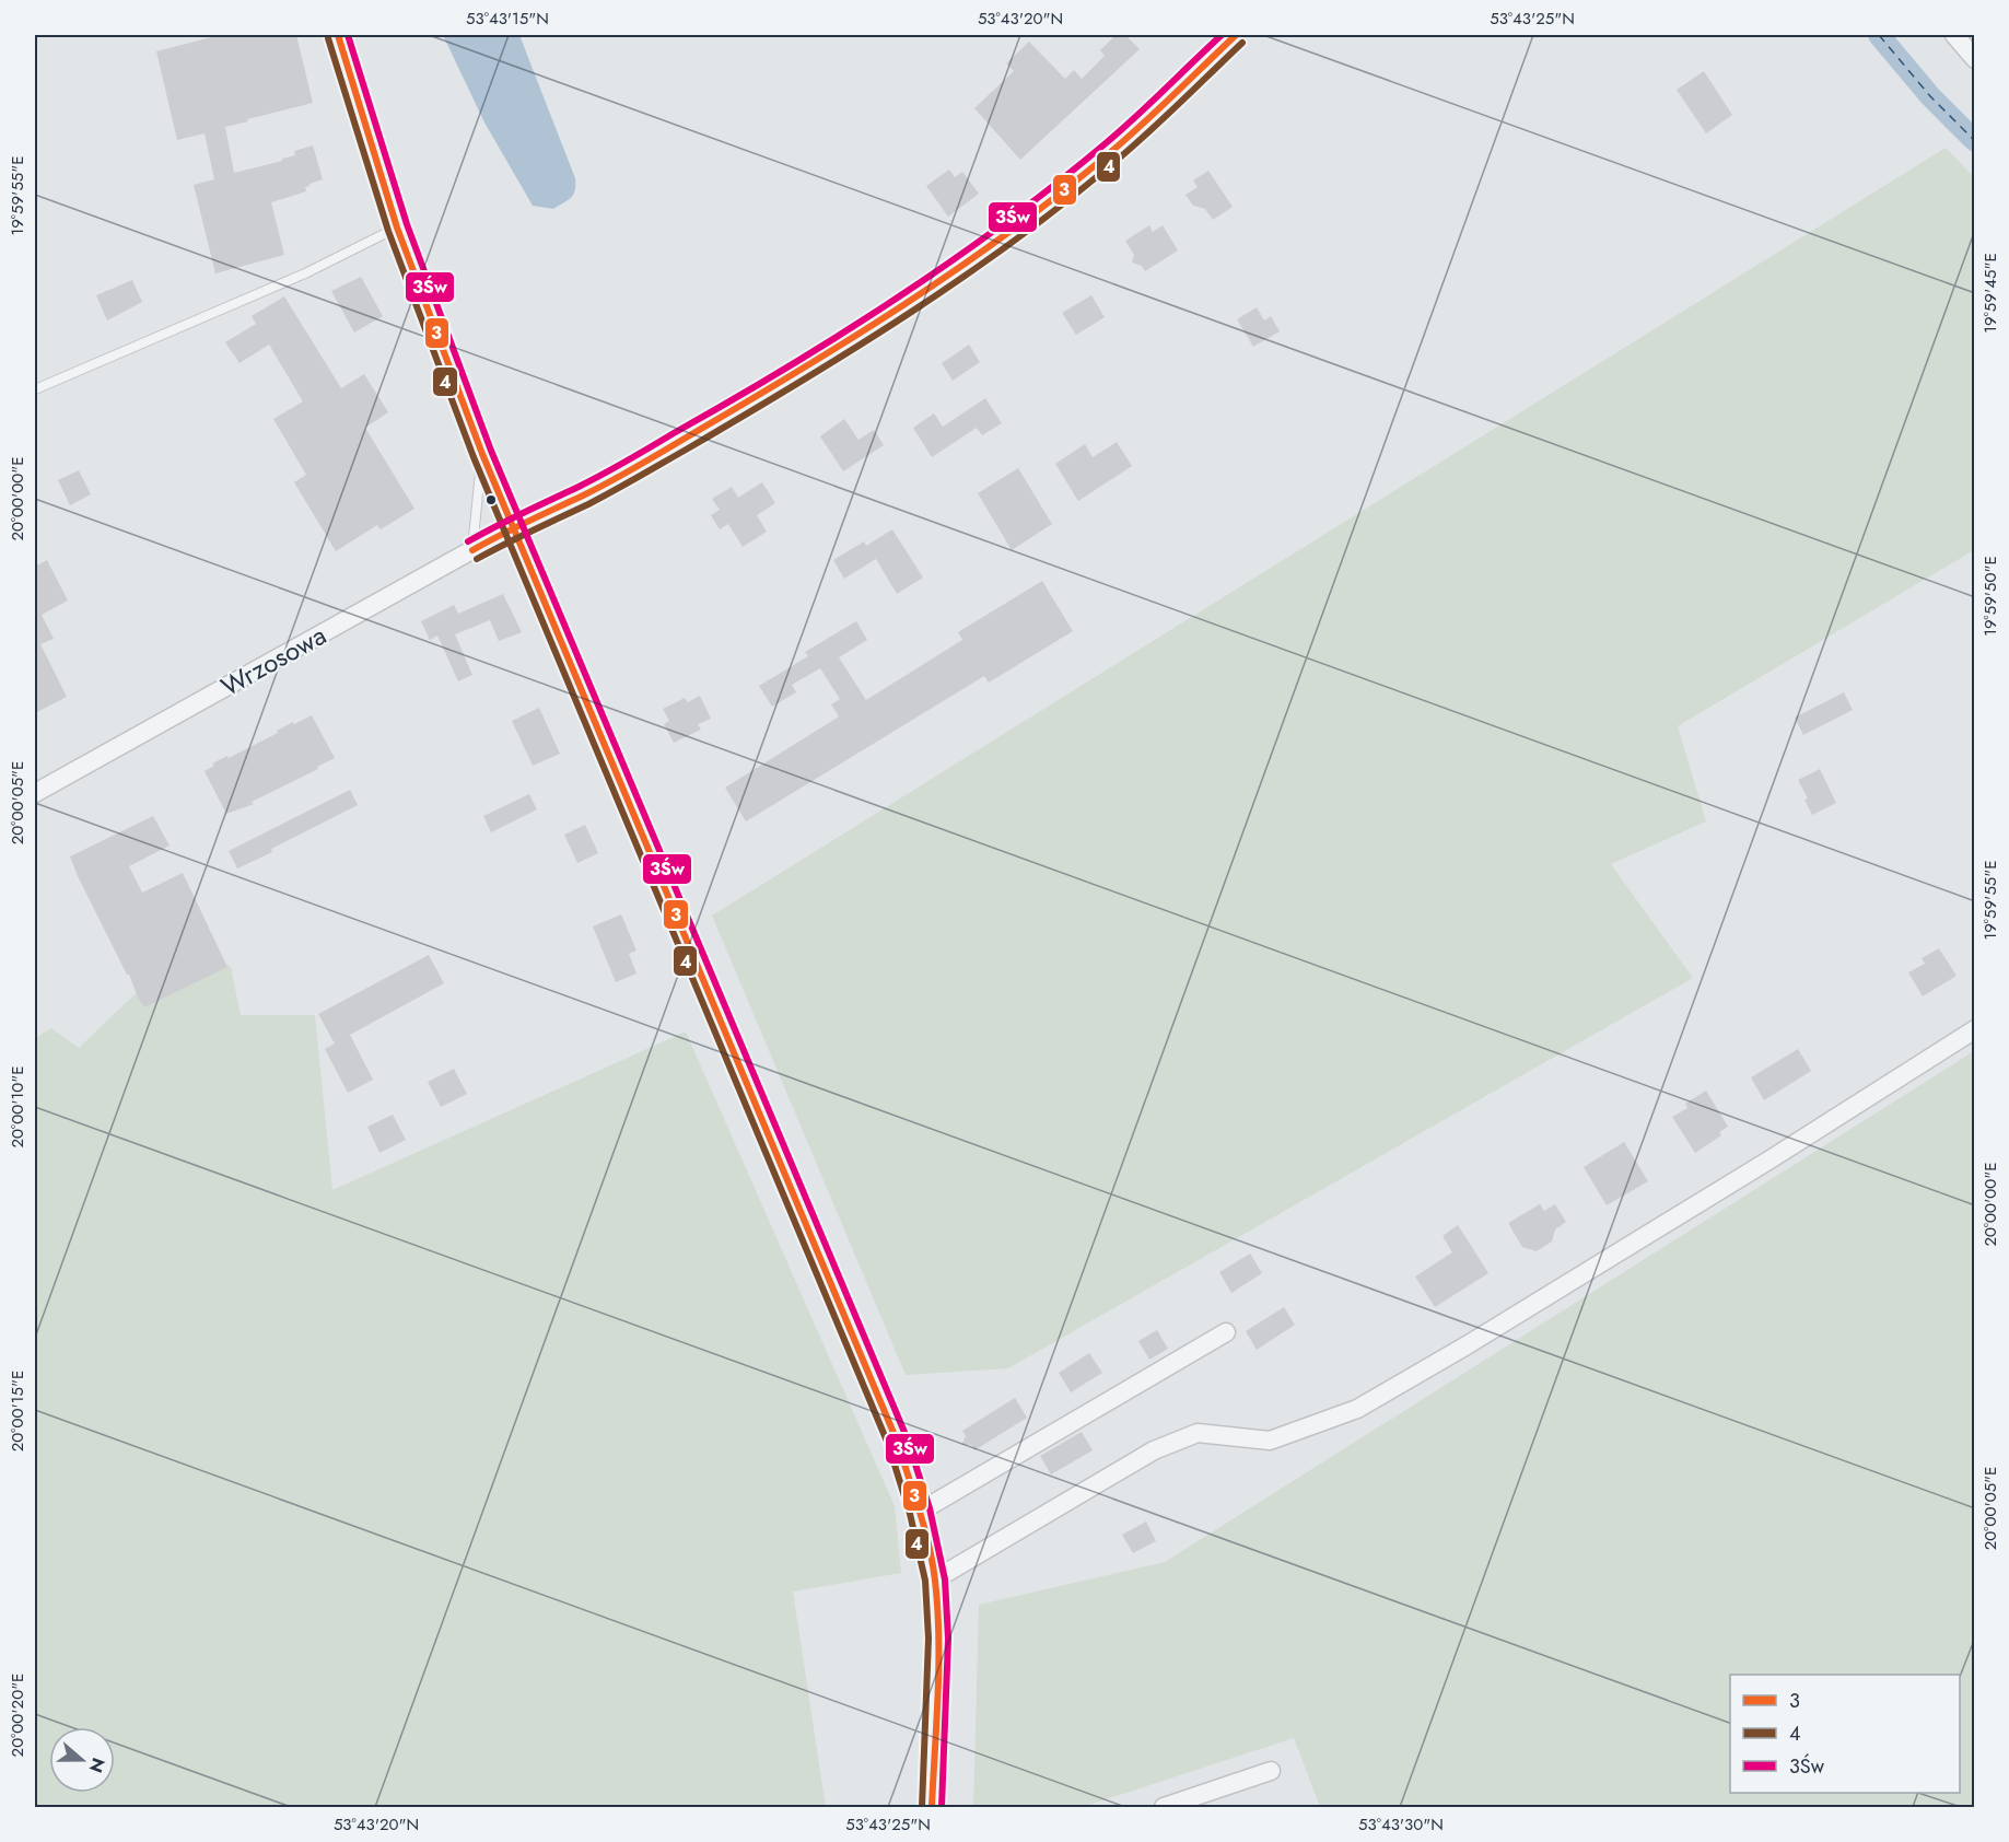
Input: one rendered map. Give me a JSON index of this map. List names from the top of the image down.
{
  "streets": {
    "street": ["Wrzosowa"]
  },
  "lines": ["transit line 3", "transit line 3Św", "transit line 4"],
  "legend": ["3", "4", "3Św"],
  "north": "right",
  "coordinates": [
    "53°43'15\"N",
    "53°43'20\"N",
    "53°43'25\"N",
    "19°59'55\"E",
    "19°59'45\"E",
    "20°00'00\"E",
    "19°59'50\"E",
    "20°00'05\"E",
    "20°00'10\"E",
    "20°00'15\"E",
    "20°00'20\"E",
    "53°43'30\"N"
  ]
}
